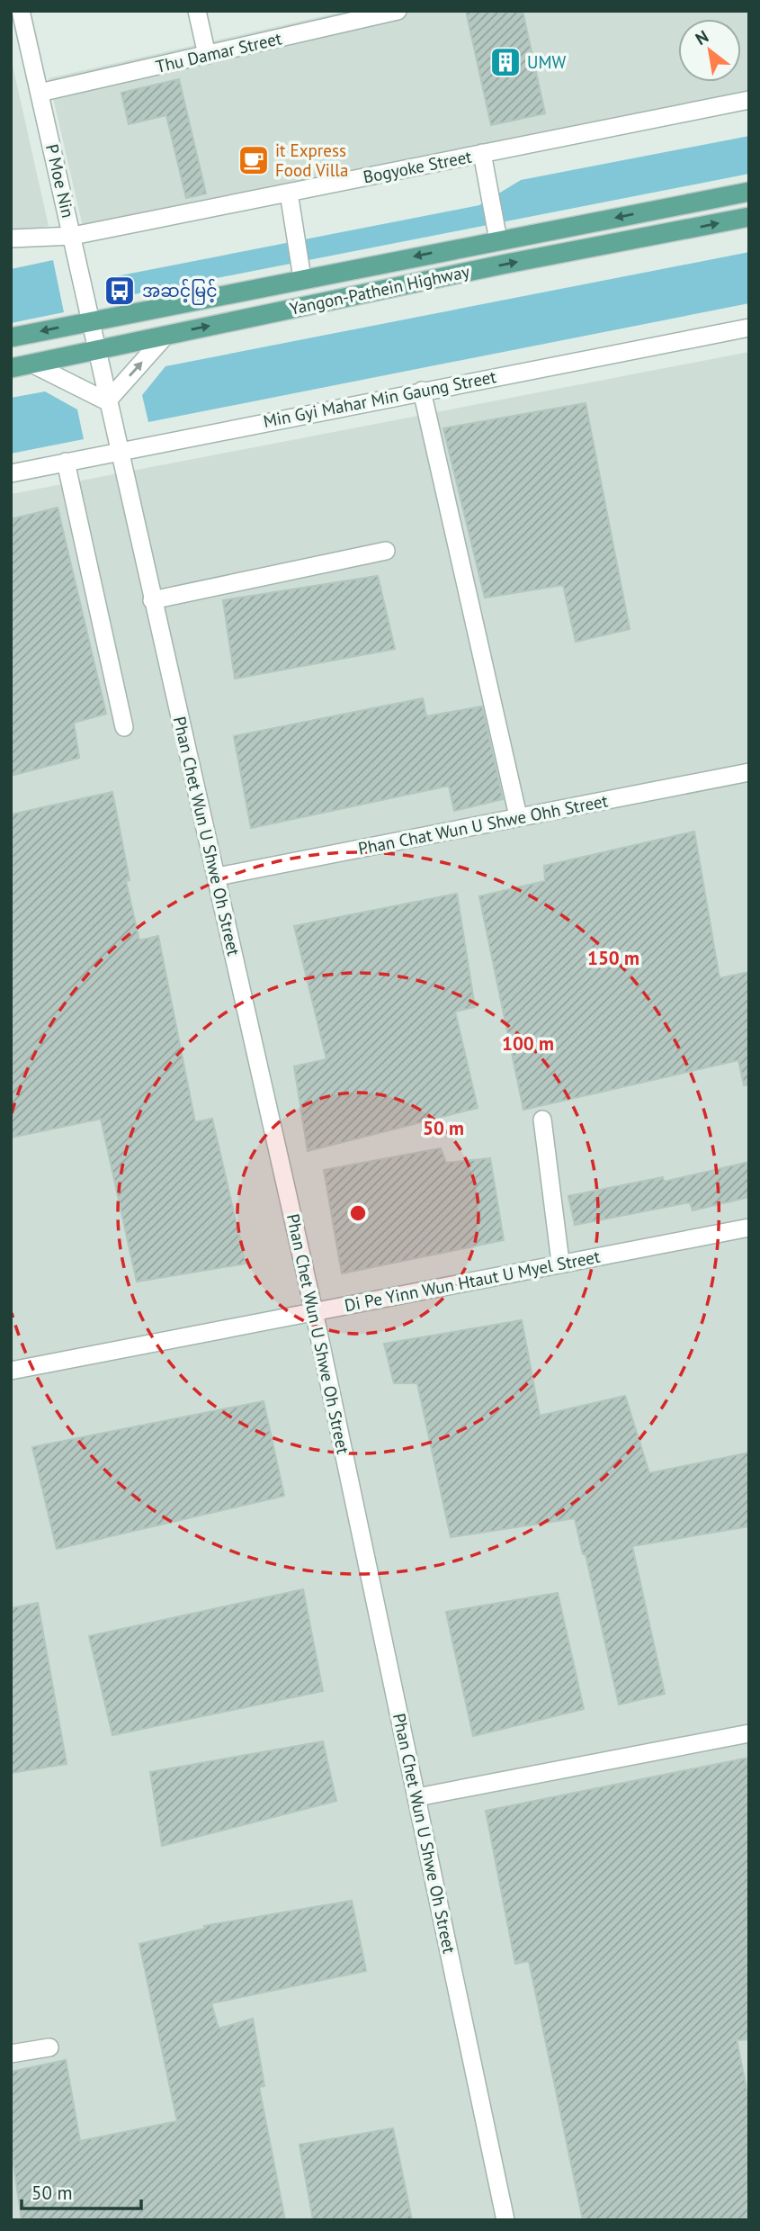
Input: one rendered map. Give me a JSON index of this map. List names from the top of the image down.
{
  "streets": {
    "main road": ["Yangon-Pathein Highway"],
    "street": [
      "Thu Damar Street",
      "Bogyoke Street",
      "P Moe Nin",
      "Min Gyi Mahar Min Gaung Street",
      "Phan Chat Wun U Shwe Ohh Street",
      "Phan Chet Wun U Shwe Oh Street",
      "Di Pe Yinn Wun Htaut U Myel Street"
    ]
  },
  "crossings": [
    ["Thu Damar Street", "P Moe Nin"],
    ["Bogyoke Street", "P Moe Nin"],
    ["P Moe Nin", "Yangon-Pathein Highway"],
    ["P Moe Nin", "Phan Chet Wun U Shwe Oh Street"],
    ["Min Gyi Mahar Min Gaung Street", "Phan Chet Wun U Shwe Oh Street"],
    ["Phan Chat Wun U Shwe Ohh Street", "Phan Chet Wun U Shwe Oh Street"],
    ["Phan Chet Wun U Shwe Oh Street", "Di Pe Yinn Wun Htaut U Myel Street"]
  ],
  "places": {
    "building": ["UMW"],
    "cafe": ["it Express Food Villa"],
    "bus stop": ["အဆင့်မြင့်"]
  },
  "scale_bar": "50 m",
  "north": "top left",
  "rings": ["150 m", "100 m", "50 m"]
}
